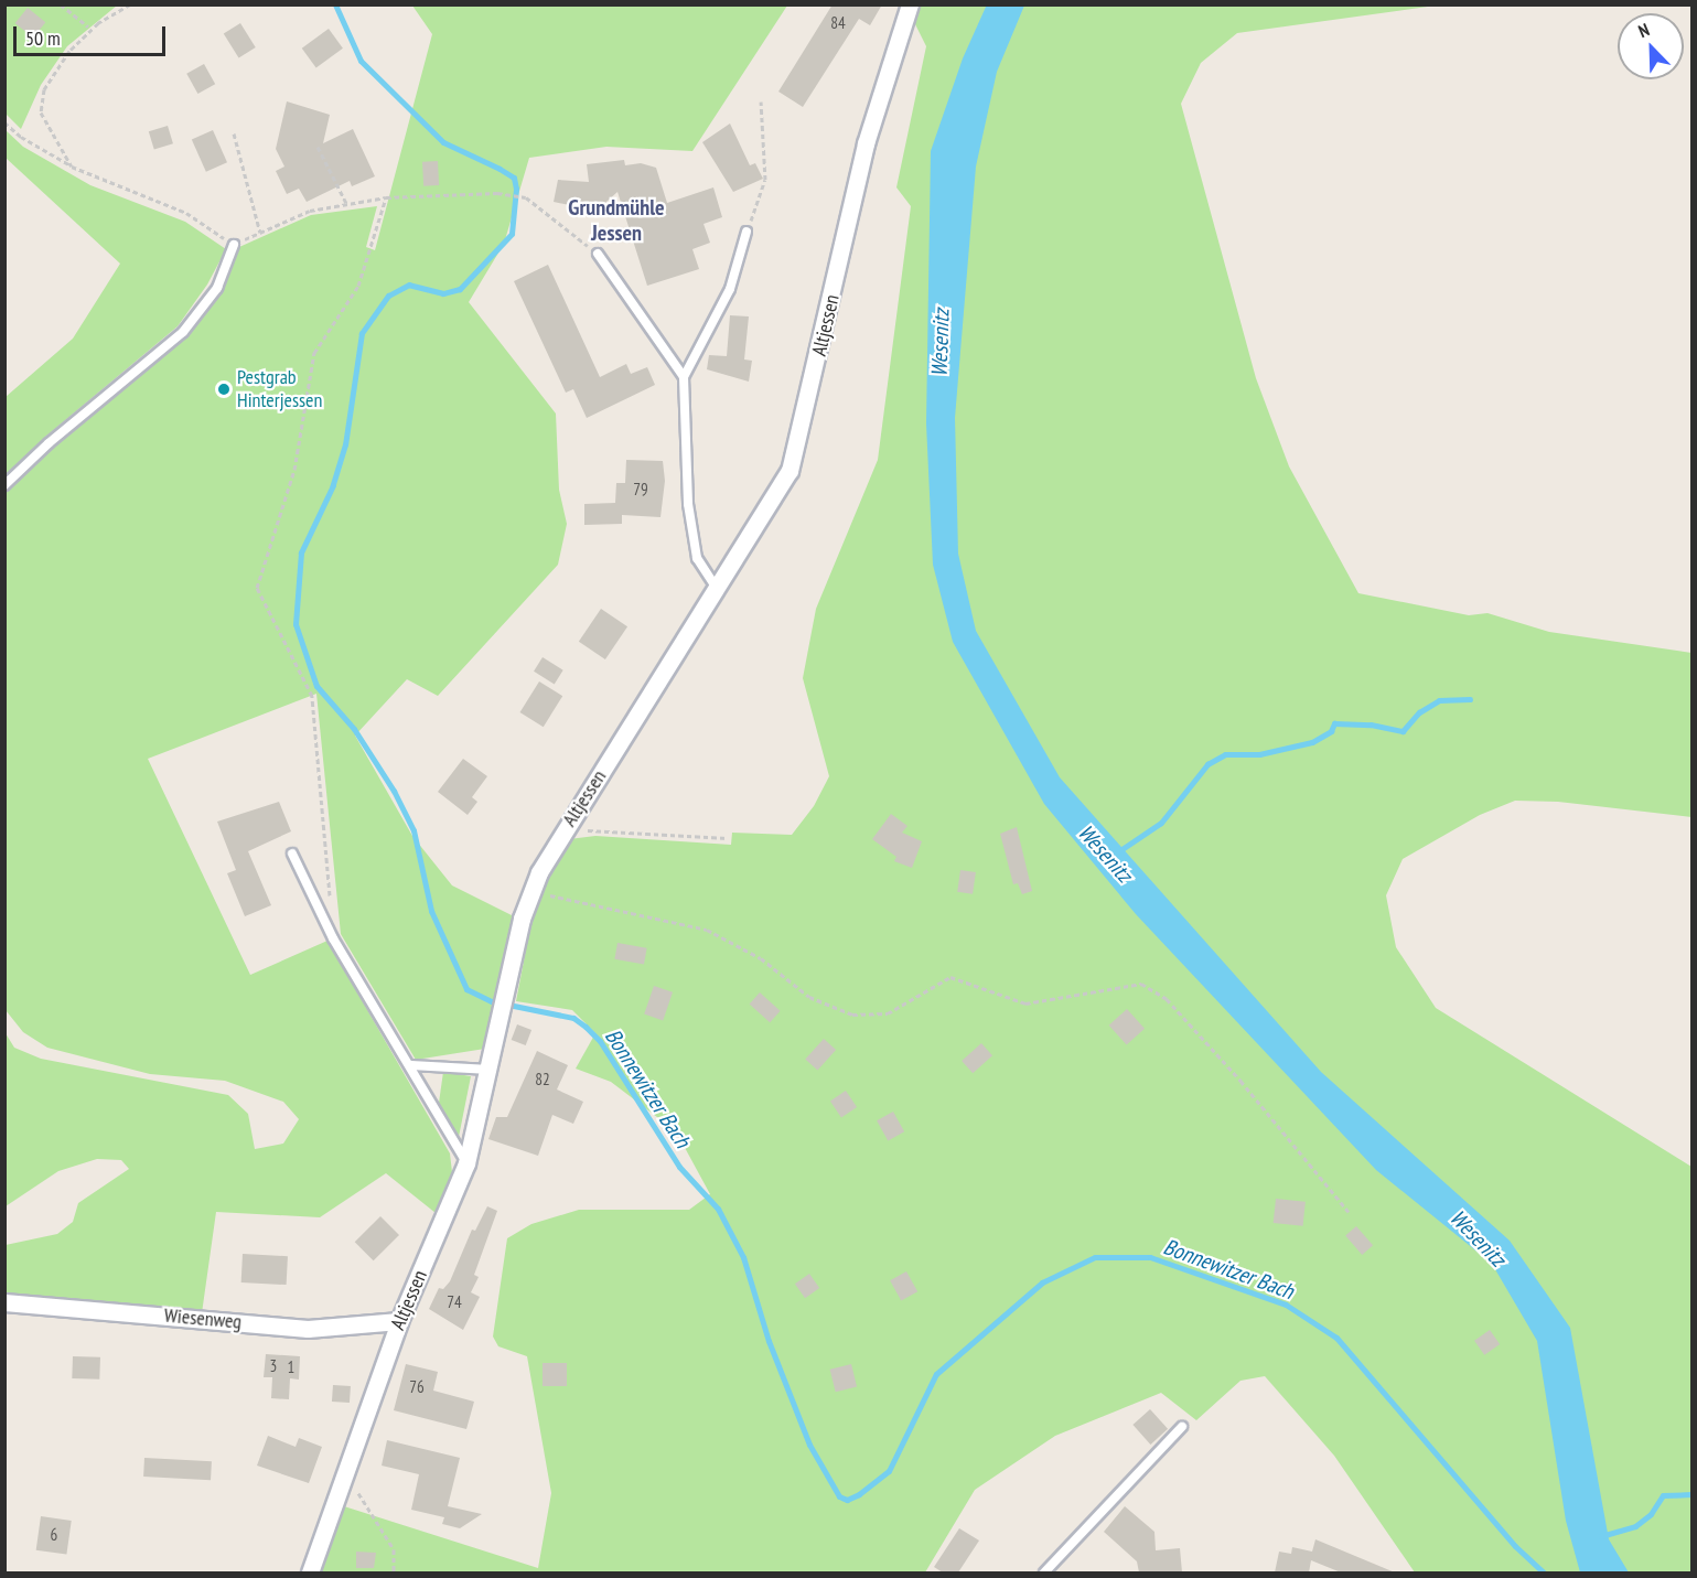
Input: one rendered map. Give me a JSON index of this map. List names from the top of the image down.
{
  "streets": {
    "street": ["Altjessen", "Wiesenweg"]
  },
  "crossings": [
    ["Altjessen", "Wiesenweg"]
  ],
  "districts": ["Grundmühle Jessen"],
  "water": ["Wesenitz", "Bonnewitzer Bach"],
  "places": ["Pestgrab Hinterjessen"],
  "house_numbers": [
    "84",
    "79",
    "82",
    "74",
    "3",
    "1",
    "76",
    "6"
  ],
  "scale_bar": "50 m",
  "north": "top left"
}
